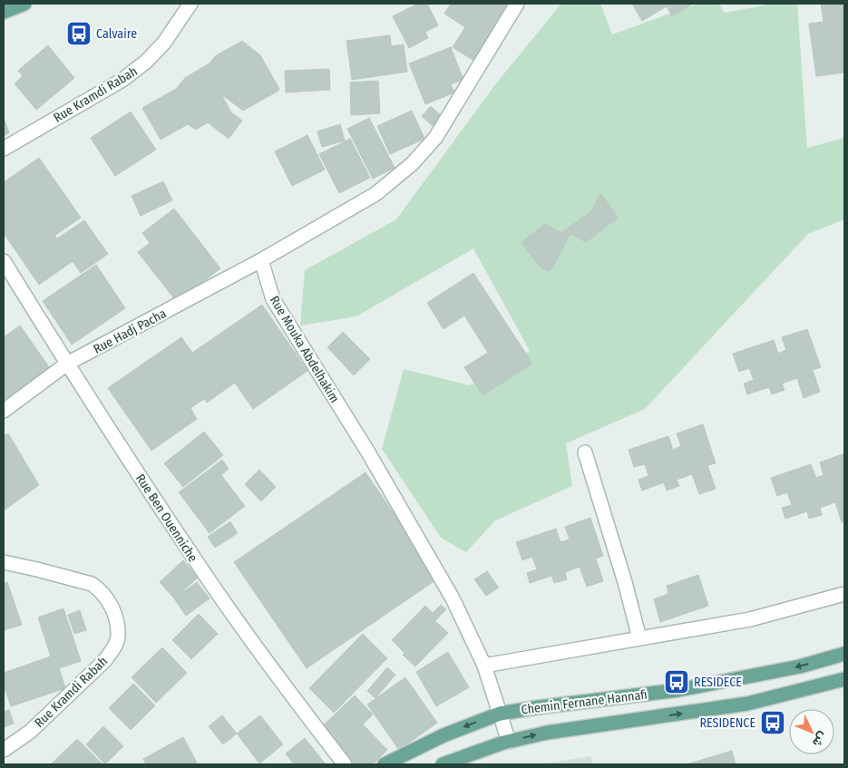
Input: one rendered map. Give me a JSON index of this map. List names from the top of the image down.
{
  "streets": {
    "main road": ["Chemin Fernane Hannafi"],
    "street": [
      "Rue Kramdi Rabah",
      "Rue Hadj Pacha",
      "Rue Mouka Abdelhakim",
      "Rue Ben Ouenniche"
    ]
  },
  "crossings": [
    ["Rue Hadj Pacha", "Rue Mouka Abdelhakim"],
    ["Rue Hadj Pacha", "Rue Ben Ouenniche"],
    ["Rue Mouka Abdelhakim", "Chemin Fernane Hannafi"]
  ],
  "places": {
    "bus stop": ["Calvaire", "RESIDECE", "RESIDENCE"]
  },
  "north": "bottom right"
}
